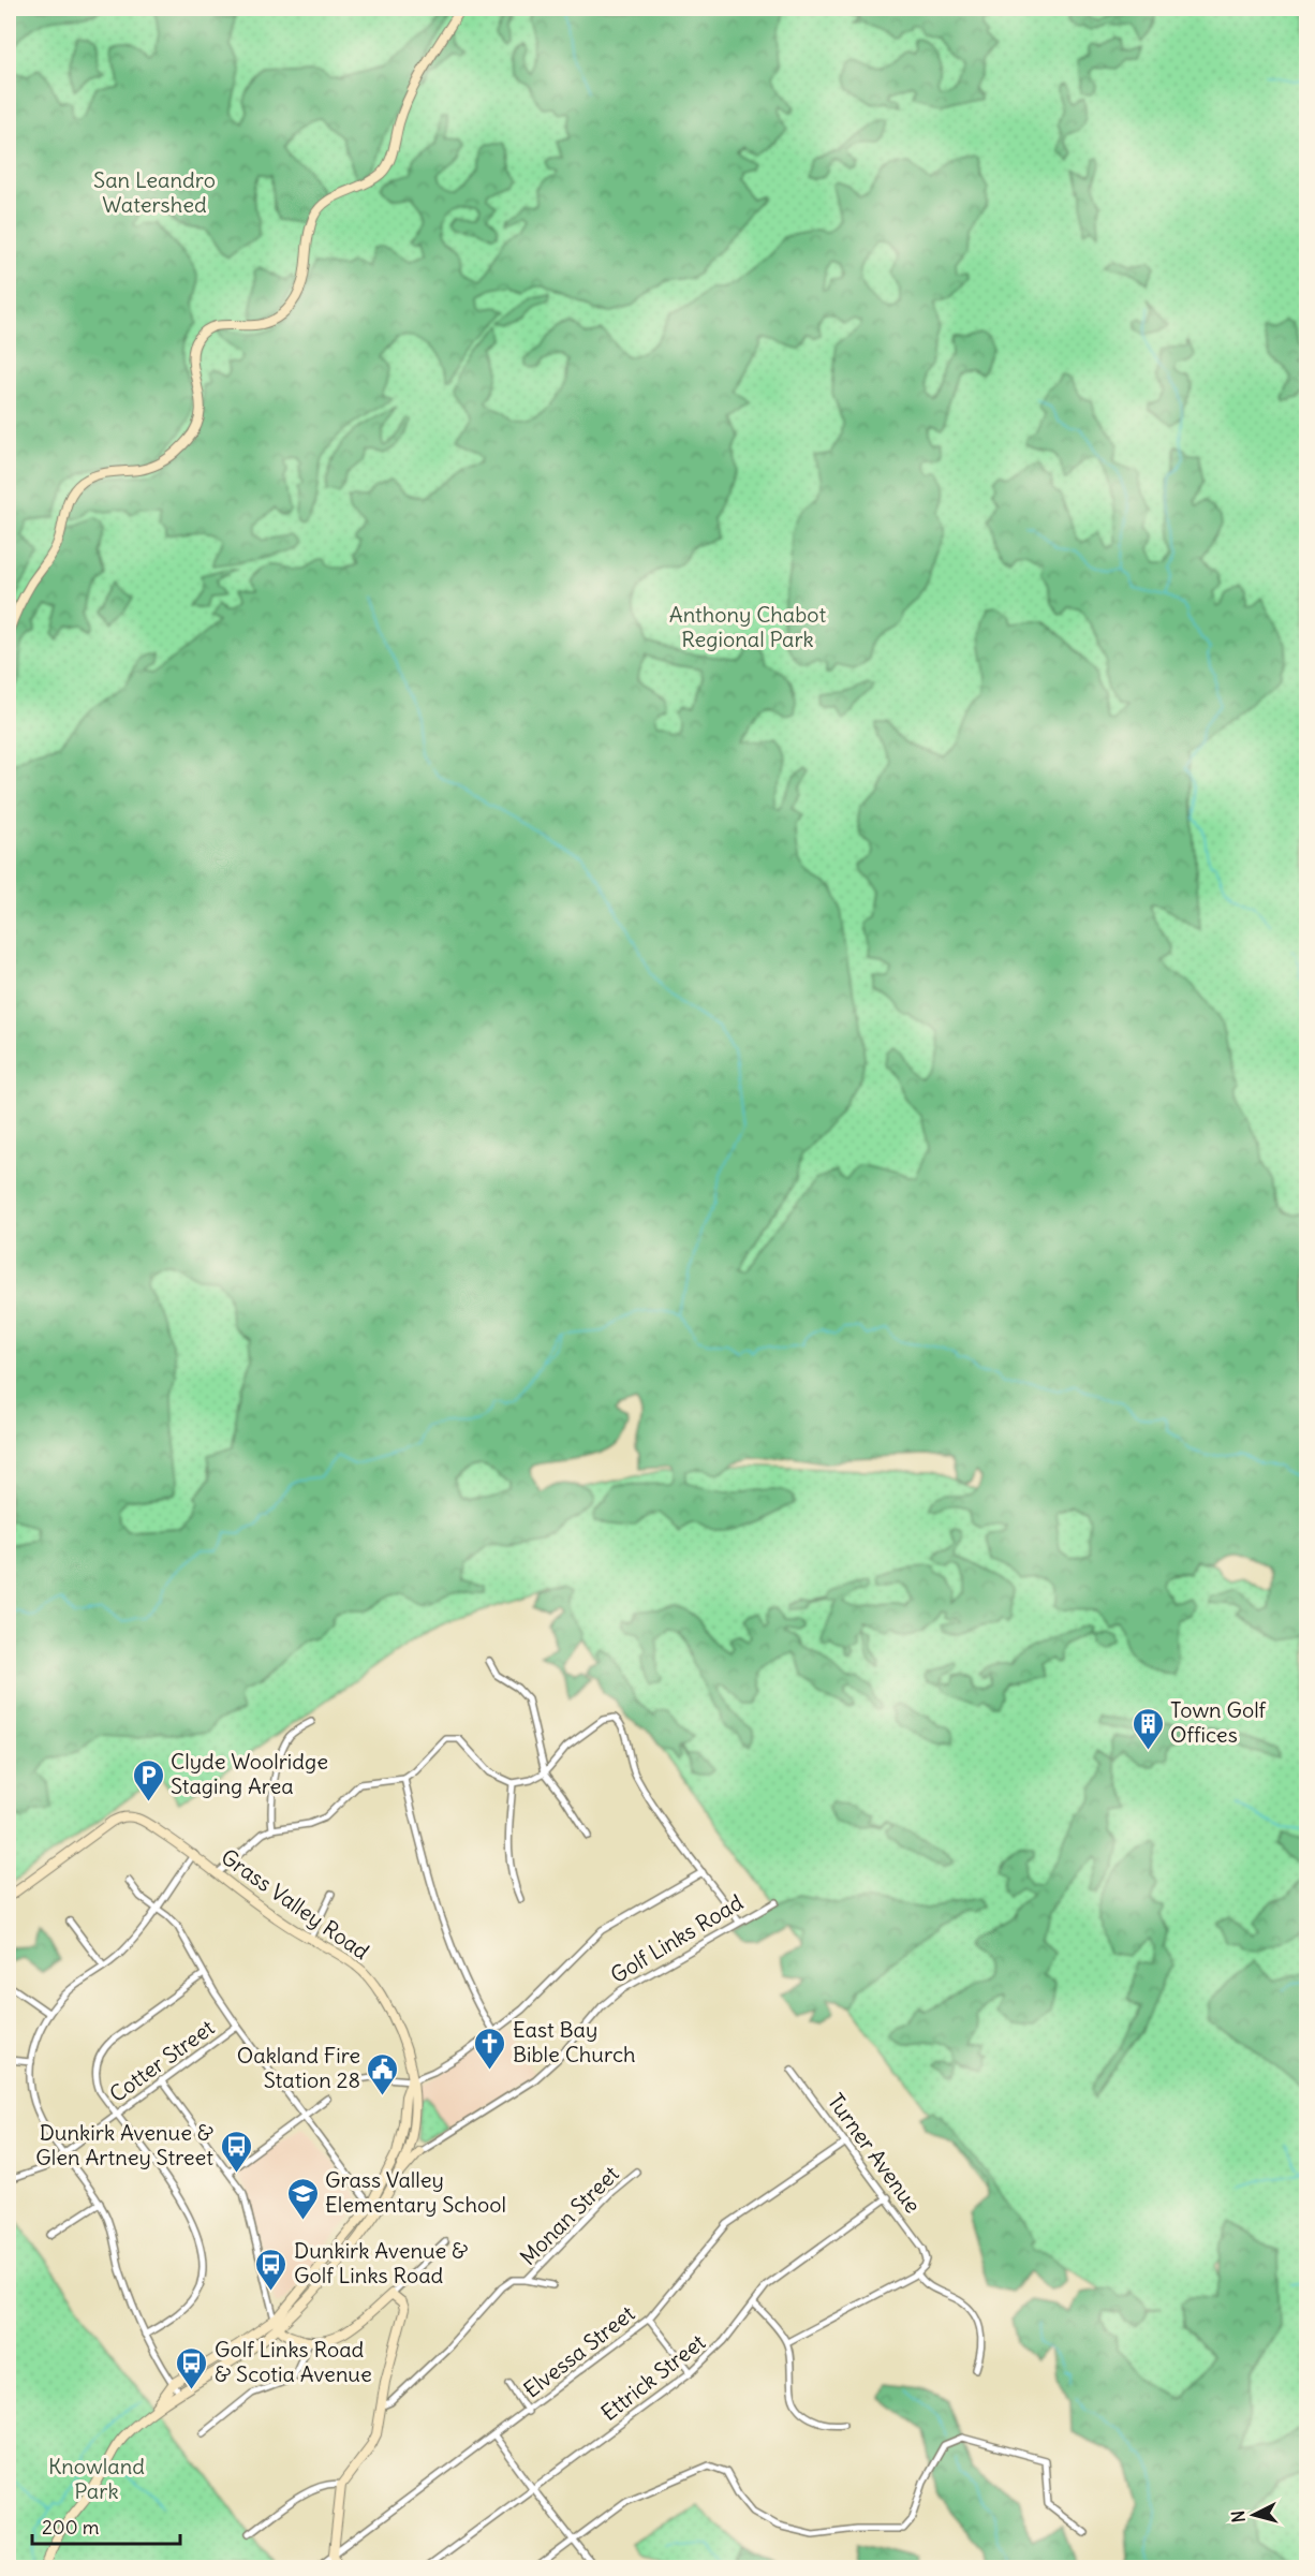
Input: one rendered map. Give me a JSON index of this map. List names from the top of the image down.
{
  "streets": {
    "main road": ["Grass Valley Road"],
    "street": [
      "Golf Links Road",
      "Cotter Street",
      "Turner Avenue",
      "Monan Street",
      "Elvessa Street",
      "Ettrick Street"
    ]
  },
  "crossings": [
    ["Grass Valley Road", "Golf Links Road"],
    ["Turner Avenue", "Elvessa Street"],
    ["Turner Avenue", "Ettrick Street"]
  ],
  "parks": ["San Leandro Watershed", "Anthony Chabot Regional Park", "Knowland Park"],
  "places": {
    "building": ["Town Golf Offices"],
    "parking": ["Clyde Woolridge Staging Area"],
    "church": ["East Bay Bible Church"],
    "public building": ["Oakland Fire Station 28"],
    "bus stop": ["Dunkirk Avenue & Glen Artney Street", "Dunkirk Avenue & Golf Links Road", "Golf Links Road & Scotia Avenue"],
    "school or university": ["Grass Valley Elementary School"]
  },
  "scale_bar": "200 m",
  "north": "left"
}
